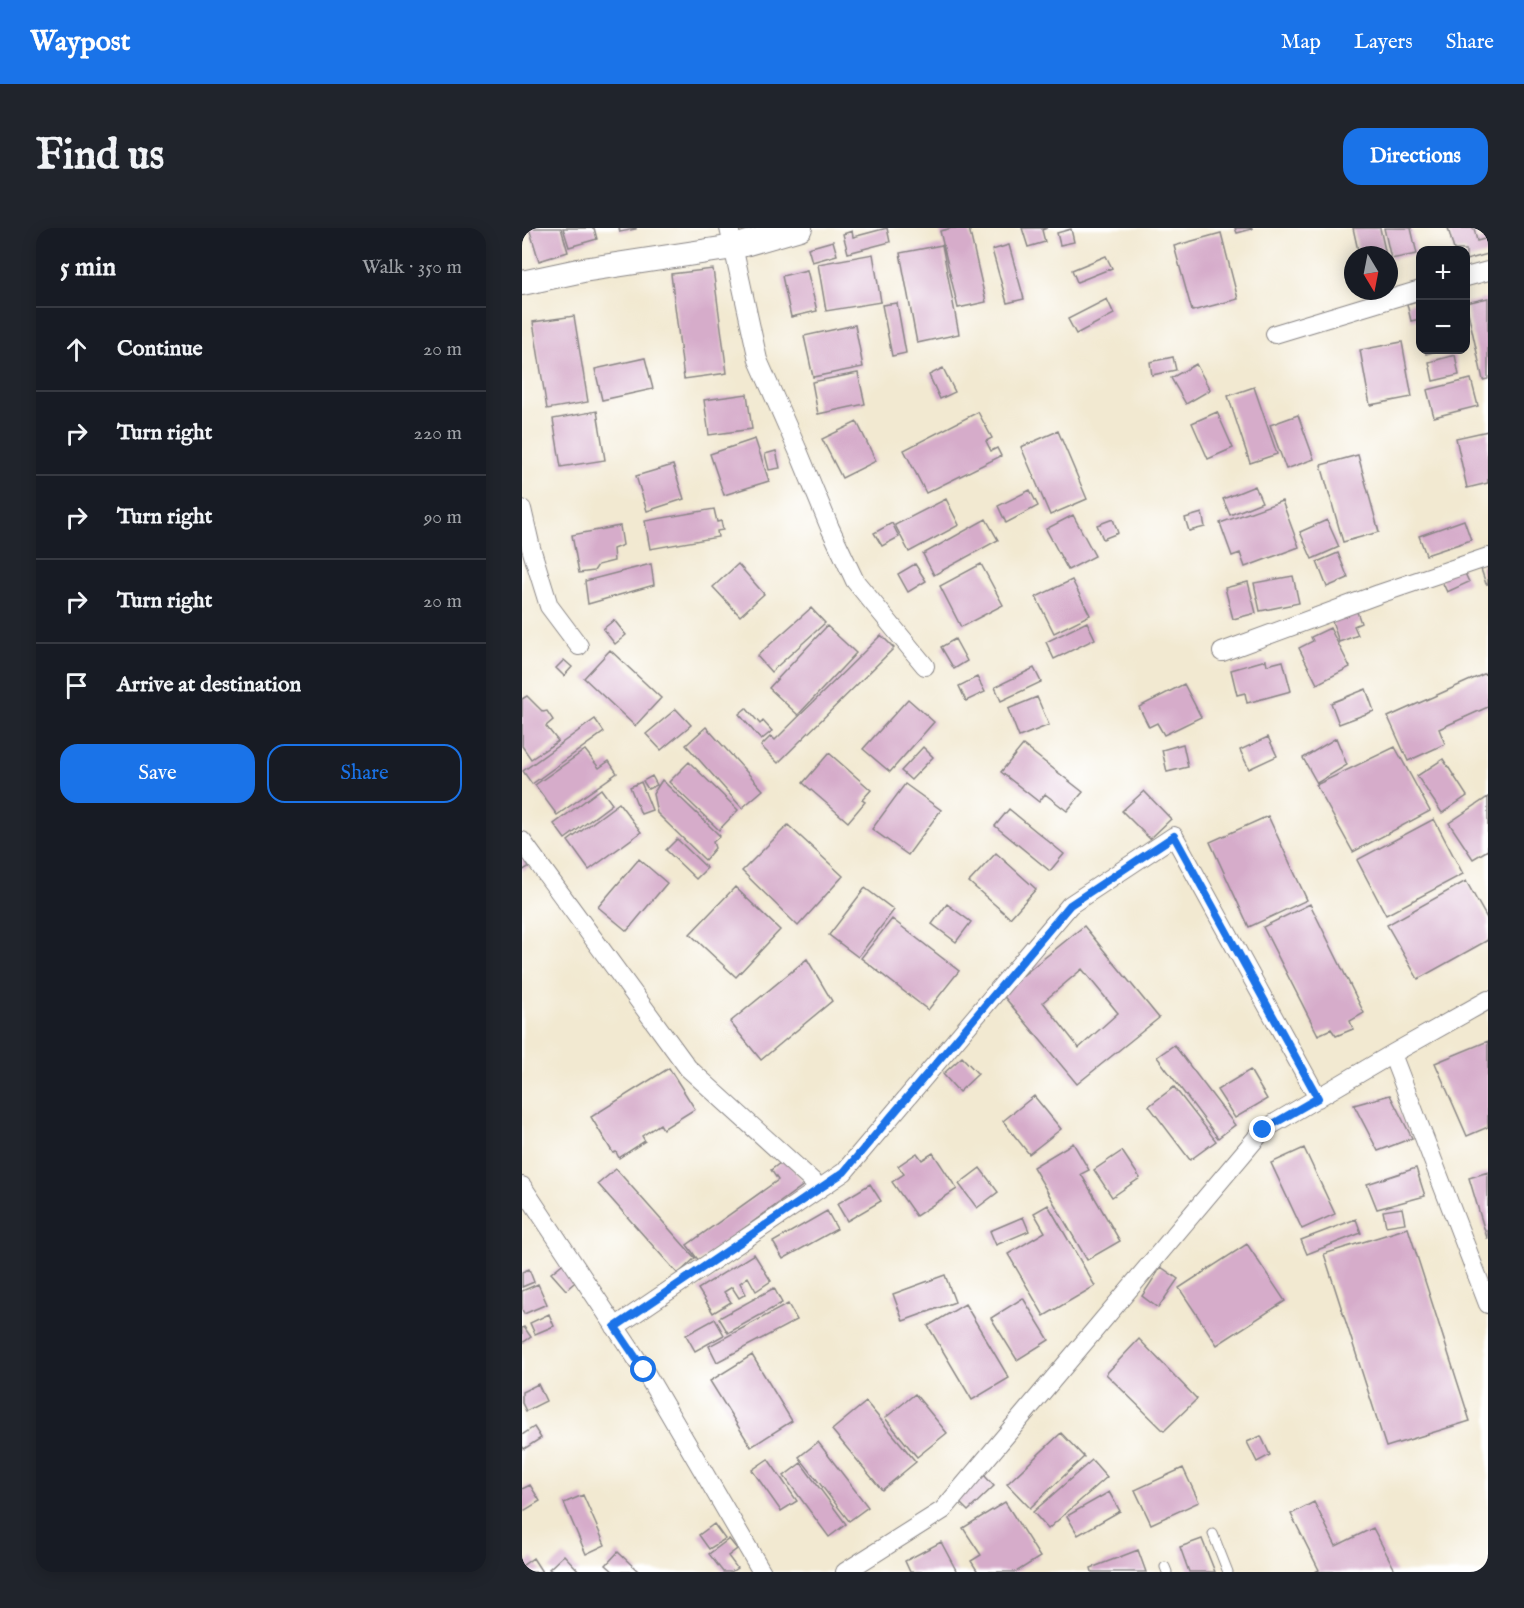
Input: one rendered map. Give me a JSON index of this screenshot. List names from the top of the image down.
{
  "north": "bottom",
  "page": {
    "header": "Waypost",
    "nav": ["Map", "Layers", "Share"],
    "buttons": [
      "Directions",
      ["Save", "Share"]
    ],
    "title": "Find us",
    "heading": ["5 min", "Walk · 350 m"],
    "map_buttons": ["+", "−"],
    "list": [
      ["Continue", "20 m"],
      ["Turn right", "220 m"],
      ["Turn right", "90 m"],
      ["Turn right", "20 m"],
      "Arrive at destination"
    ]
  }
}
